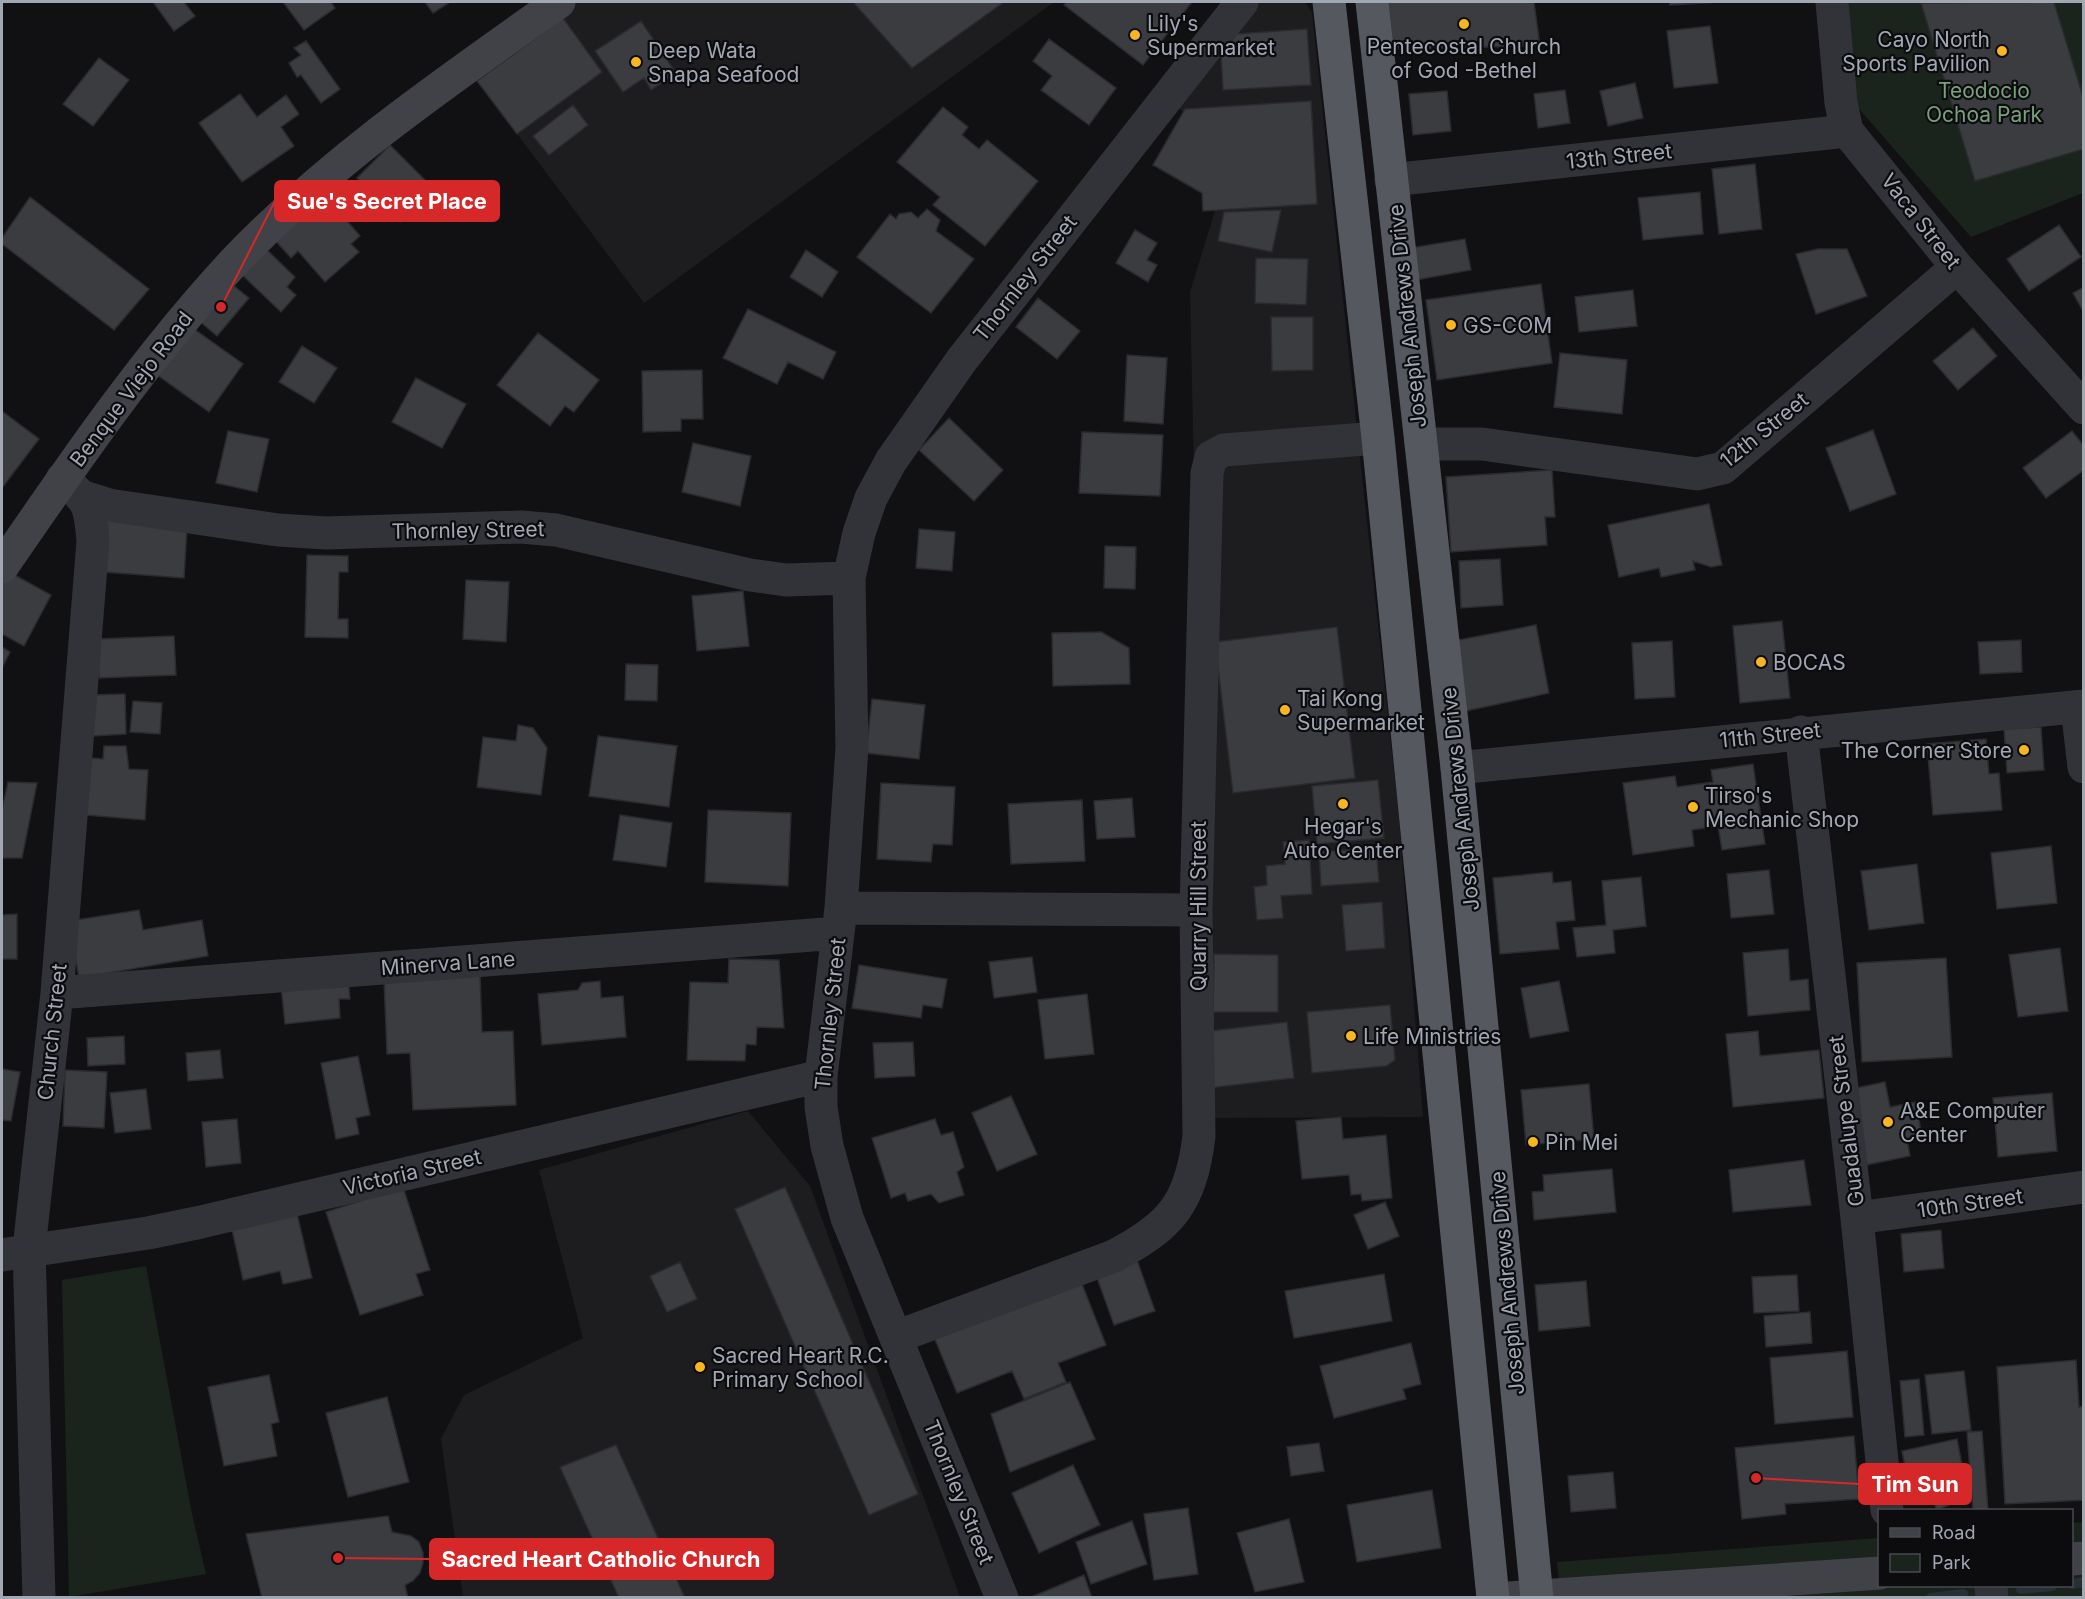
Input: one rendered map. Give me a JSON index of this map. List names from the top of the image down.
{
  "streets": {
    "highway": ["Joseph Andrews Drive"],
    "main road": ["Benque Viejo Road"],
    "street": [
      "13th Street",
      "Vaca Street",
      "Thornley Street",
      "12th Street",
      "11th Street",
      "Quarry Hill Street",
      "Minerva Lane",
      "Church Street",
      "Guadalupe Street",
      "Victoria Street",
      "10th Street"
    ]
  },
  "crossings": [
    ["13th Street", "Vaca Street"],
    ["13th Street", "Joseph Andrews Drive"],
    ["Vaca Street", "12th Street"],
    ["Thornley Street", "Benque Viejo Road"],
    ["Thornley Street", "Quarry Hill Street"],
    ["Thornley Street", "Minerva Lane"],
    ["Thornley Street", "Church Street"],
    ["Thornley Street", "Victoria Street"],
    ["Joseph Andrews Drive", "12th Street"],
    ["Joseph Andrews Drive", "11th Street"],
    ["Joseph Andrews Drive", "Quarry Hill Street"],
    ["Benque Viejo Road", "Church Street"],
    ["11th Street", "Guadalupe Street"],
    ["Quarry Hill Street", "Minerva Lane"],
    ["Minerva Lane", "Church Street"],
    ["Church Street", "Victoria Street"],
    ["Guadalupe Street", "10th Street"]
  ],
  "parks": ["Teodocio Ochoa Park"],
  "places": [
    "Pentecostal Church of God -Bethel",
    "Lily's Supermarket",
    "Cayo North Sports Pavilion",
    "Deep Wata Snapa Seafood",
    "Sue's Secret Place",
    "GS-COM",
    "BOCAS",
    "Tai Kong Supermarket",
    "The Corner Store",
    "Hegar's Auto Center",
    "Tirso's Mechanic Shop",
    "Life Ministries",
    "A&E Computer Center",
    "Pin Mei",
    "Sacred Heart R.C. Primary School",
    "Tim Sun",
    "Sacred Heart Catholic Church"
  ],
  "legend": ["Road", "Park"]
}
